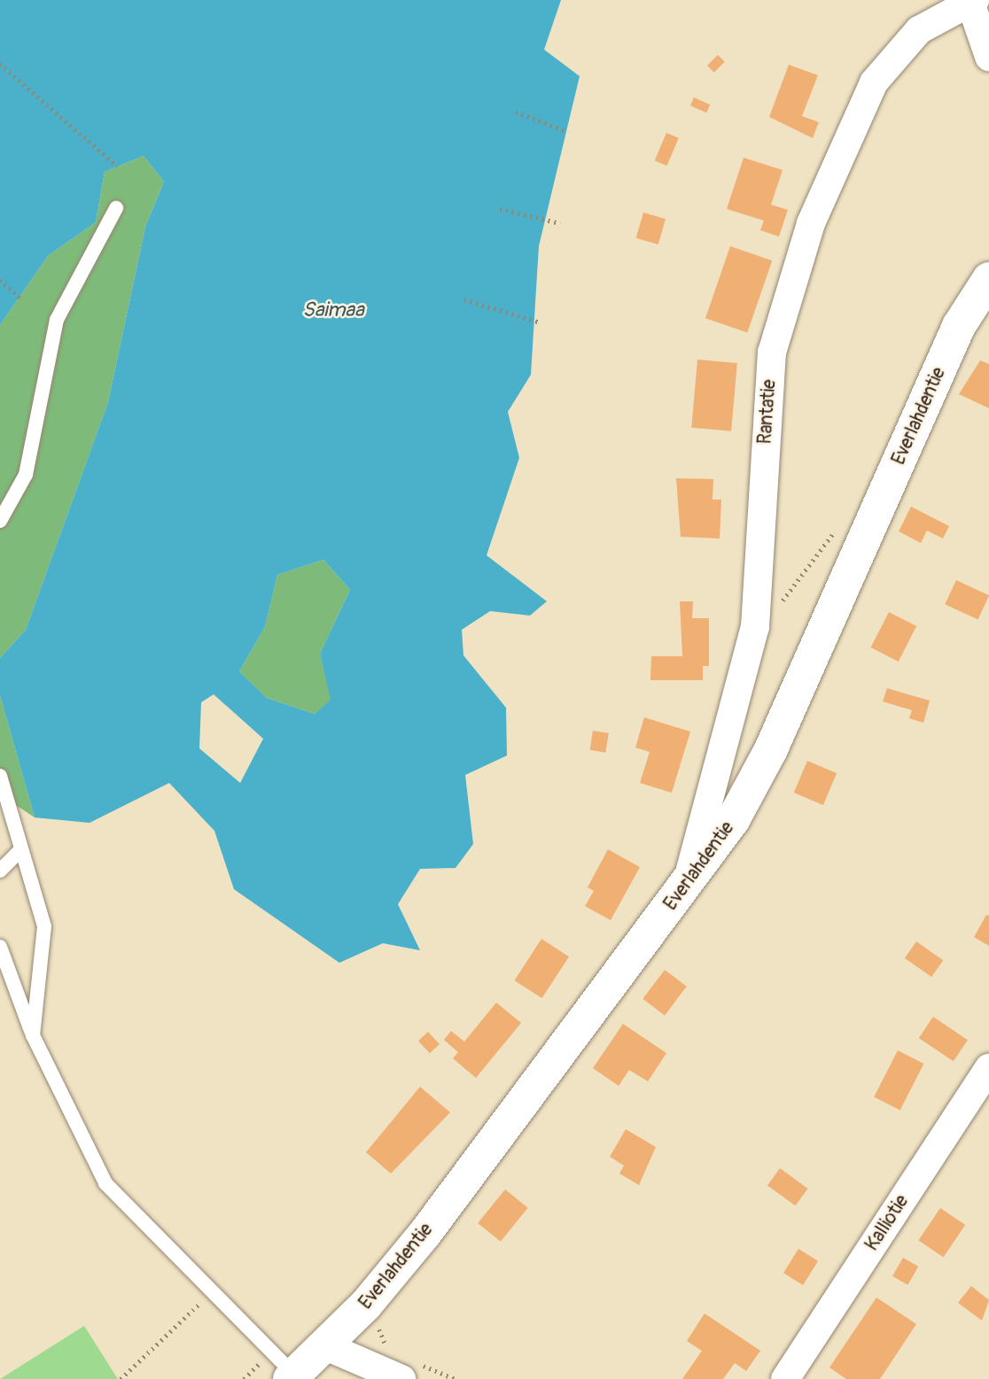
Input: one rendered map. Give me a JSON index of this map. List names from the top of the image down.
{
  "streets": {
    "street": ["Rantatie", "Everlahdentie", "Kalliotie"]
  },
  "crossings": [
    ["Rantatie", "Everlahdentie"]
  ],
  "water": ["Saimaa"]
}
